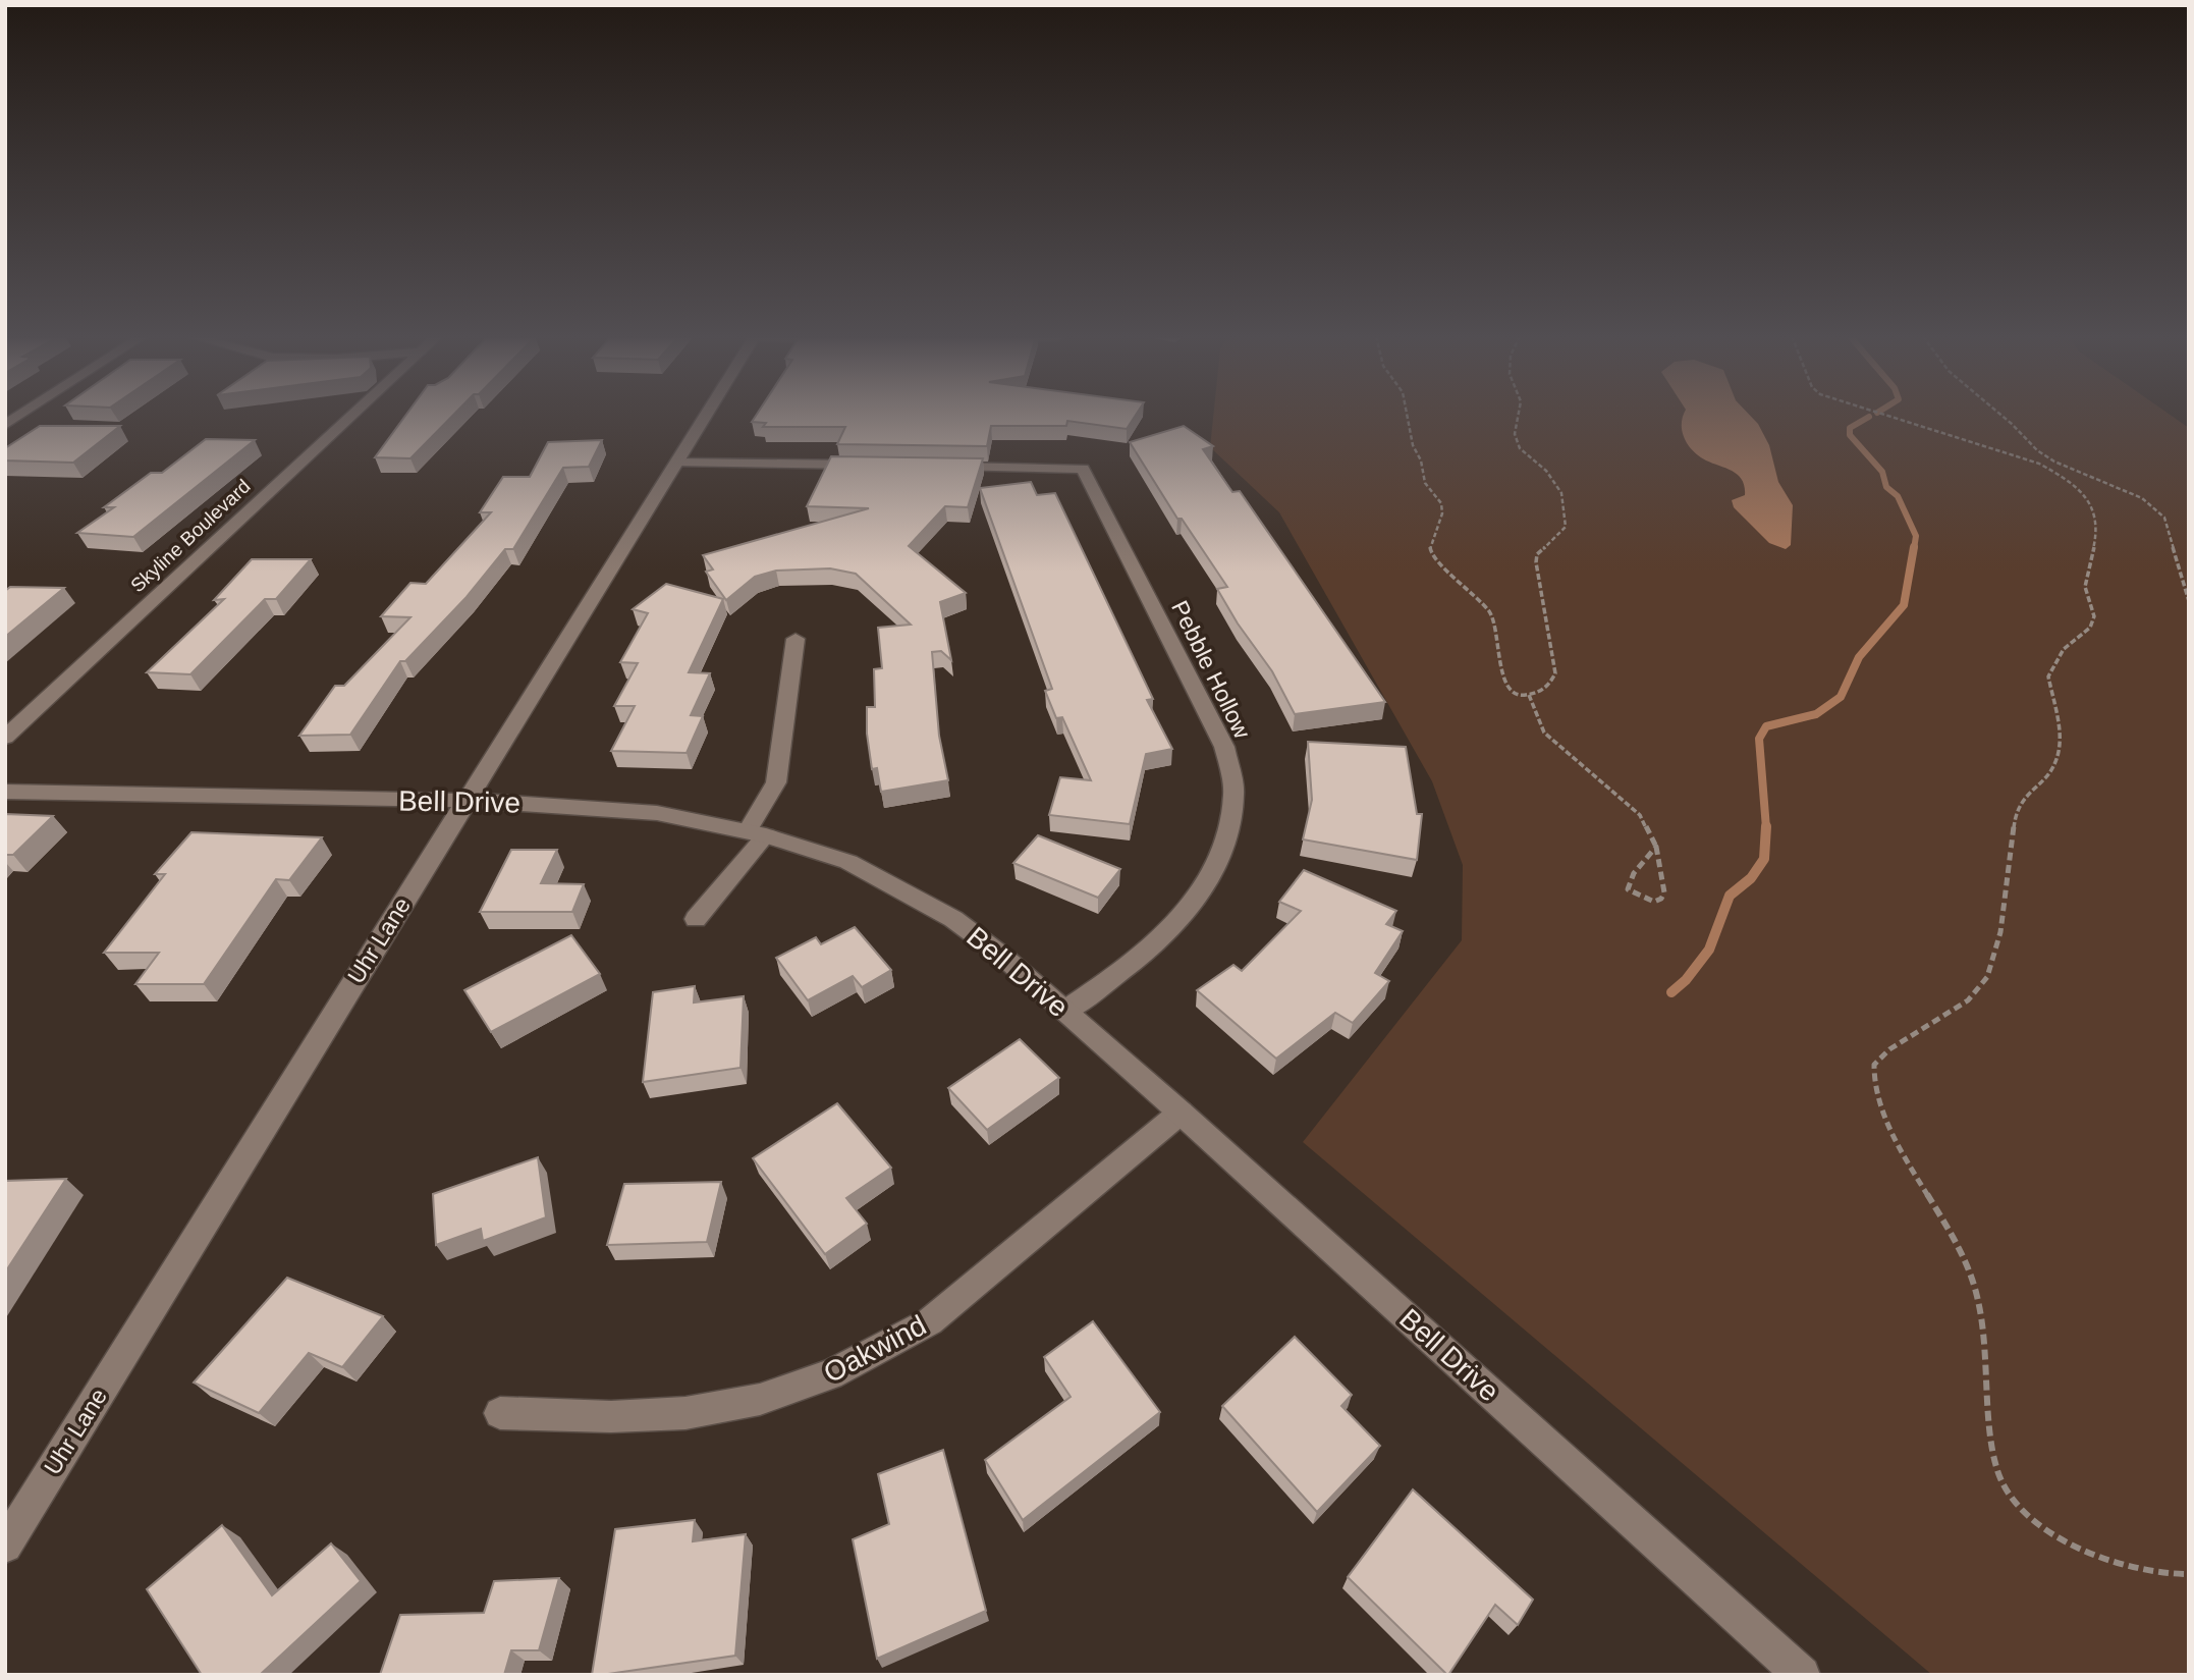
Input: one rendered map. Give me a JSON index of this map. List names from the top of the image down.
{
  "streets": {
    "street": [
      "Skyline Boulevard",
      "Pebble Hollow",
      "Bell Drive",
      "Uhr Lane",
      "Oakwind"
    ]
  },
  "crossings": [
    ["Pebble Hollow", "Bell Drive"],
    ["Bell Drive", "Uhr Lane"],
    ["Bell Drive", "Oakwind"]
  ]
}
